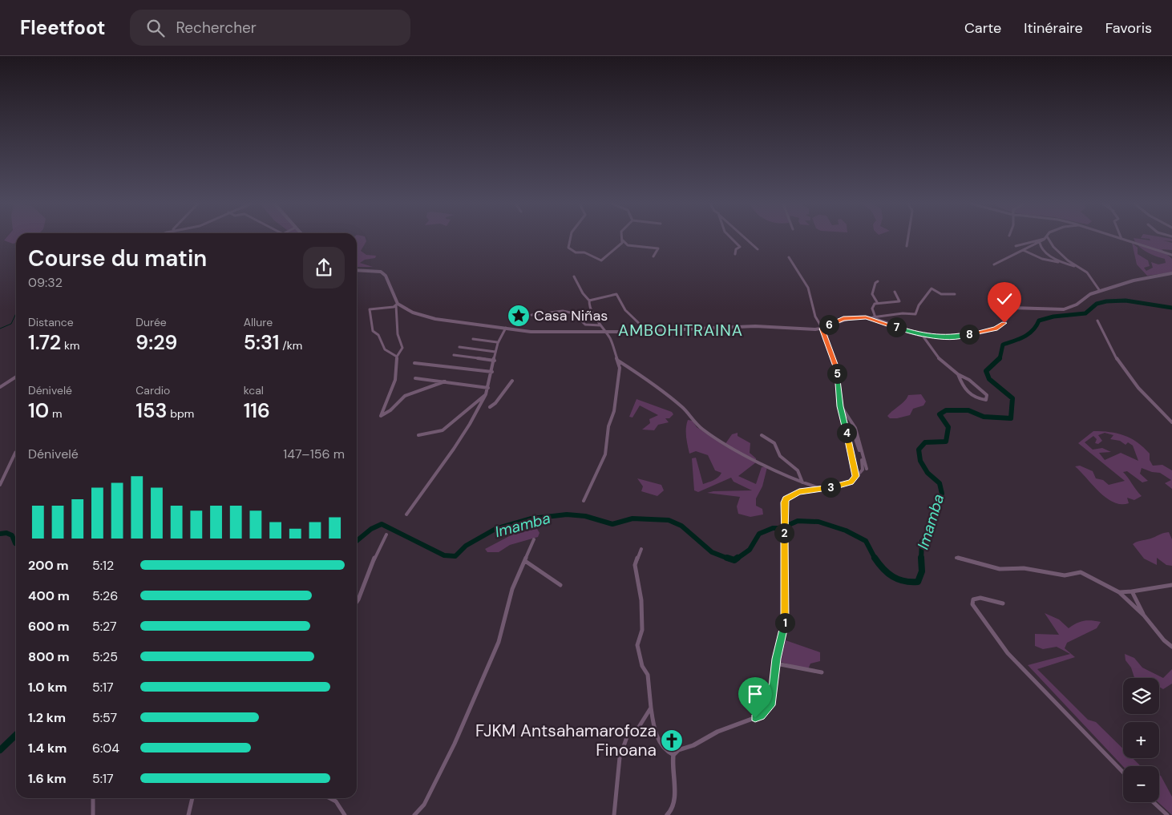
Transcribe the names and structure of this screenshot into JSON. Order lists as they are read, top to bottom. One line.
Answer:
{"districts":["AMBOHITRAINA"],"water":["Imamba"],"places":{"place":["Casa Niñas"],"church":["FJKM Antsahamarofoza Finoana"]},"page":{"header":"Fleetfoot","search":"Rechercher","nav":["Carte","Itinéraire","Favoris"],"heading":["Course du matin","09:32"],"stats":[["Distance","1.72 km"],["Durée","9:29"],["Allure","5:31 /km"],["Dénivelé","10 m"],["Cardio","153 bpm"],["kcal","116"]],"pins":["6","7","8","5","4","3","2","1"],"chart":["Dénivelé","147–156 m"],"list":[{"name":"200 m","note":"5:12"},{"name":"400 m","note":"5:26"},{"name":"600 m","note":"5:27"},{"name":"800 m","note":"5:25"},{"name":"1.0 km","note":"5:17"},{"name":"1.2 km","note":"5:57"},{"name":"1.4 km","note":"6:04"},{"name":"1.6 km","note":"5:17"}],"map_buttons":["+","−"]}}
